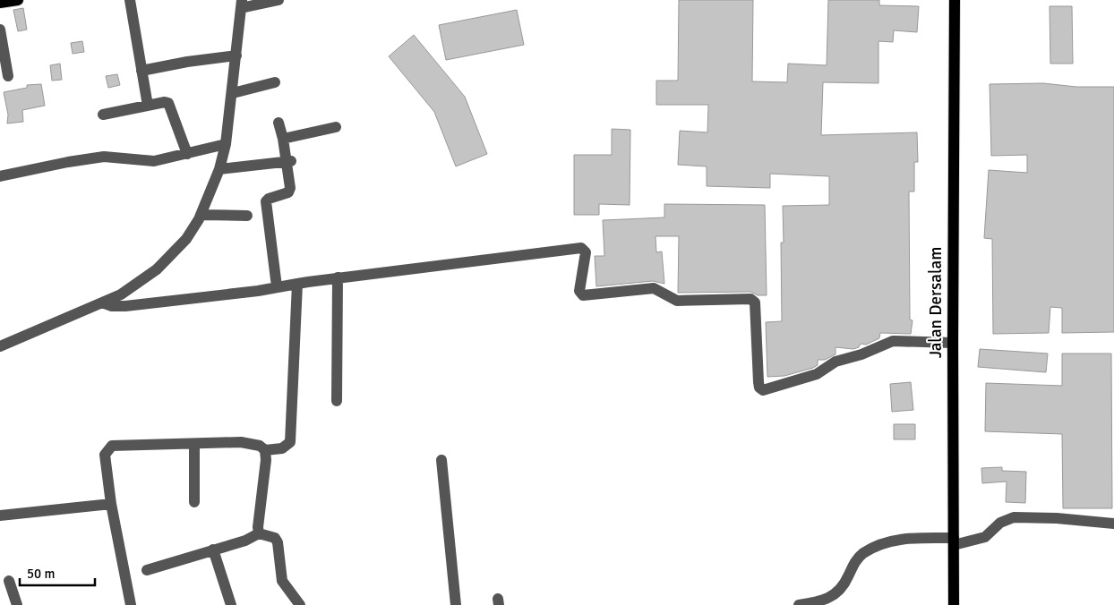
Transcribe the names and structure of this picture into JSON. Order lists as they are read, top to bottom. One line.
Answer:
{"streets":{"main road":["Jalan Dersalam"]},"scale_bar":"50 m"}
